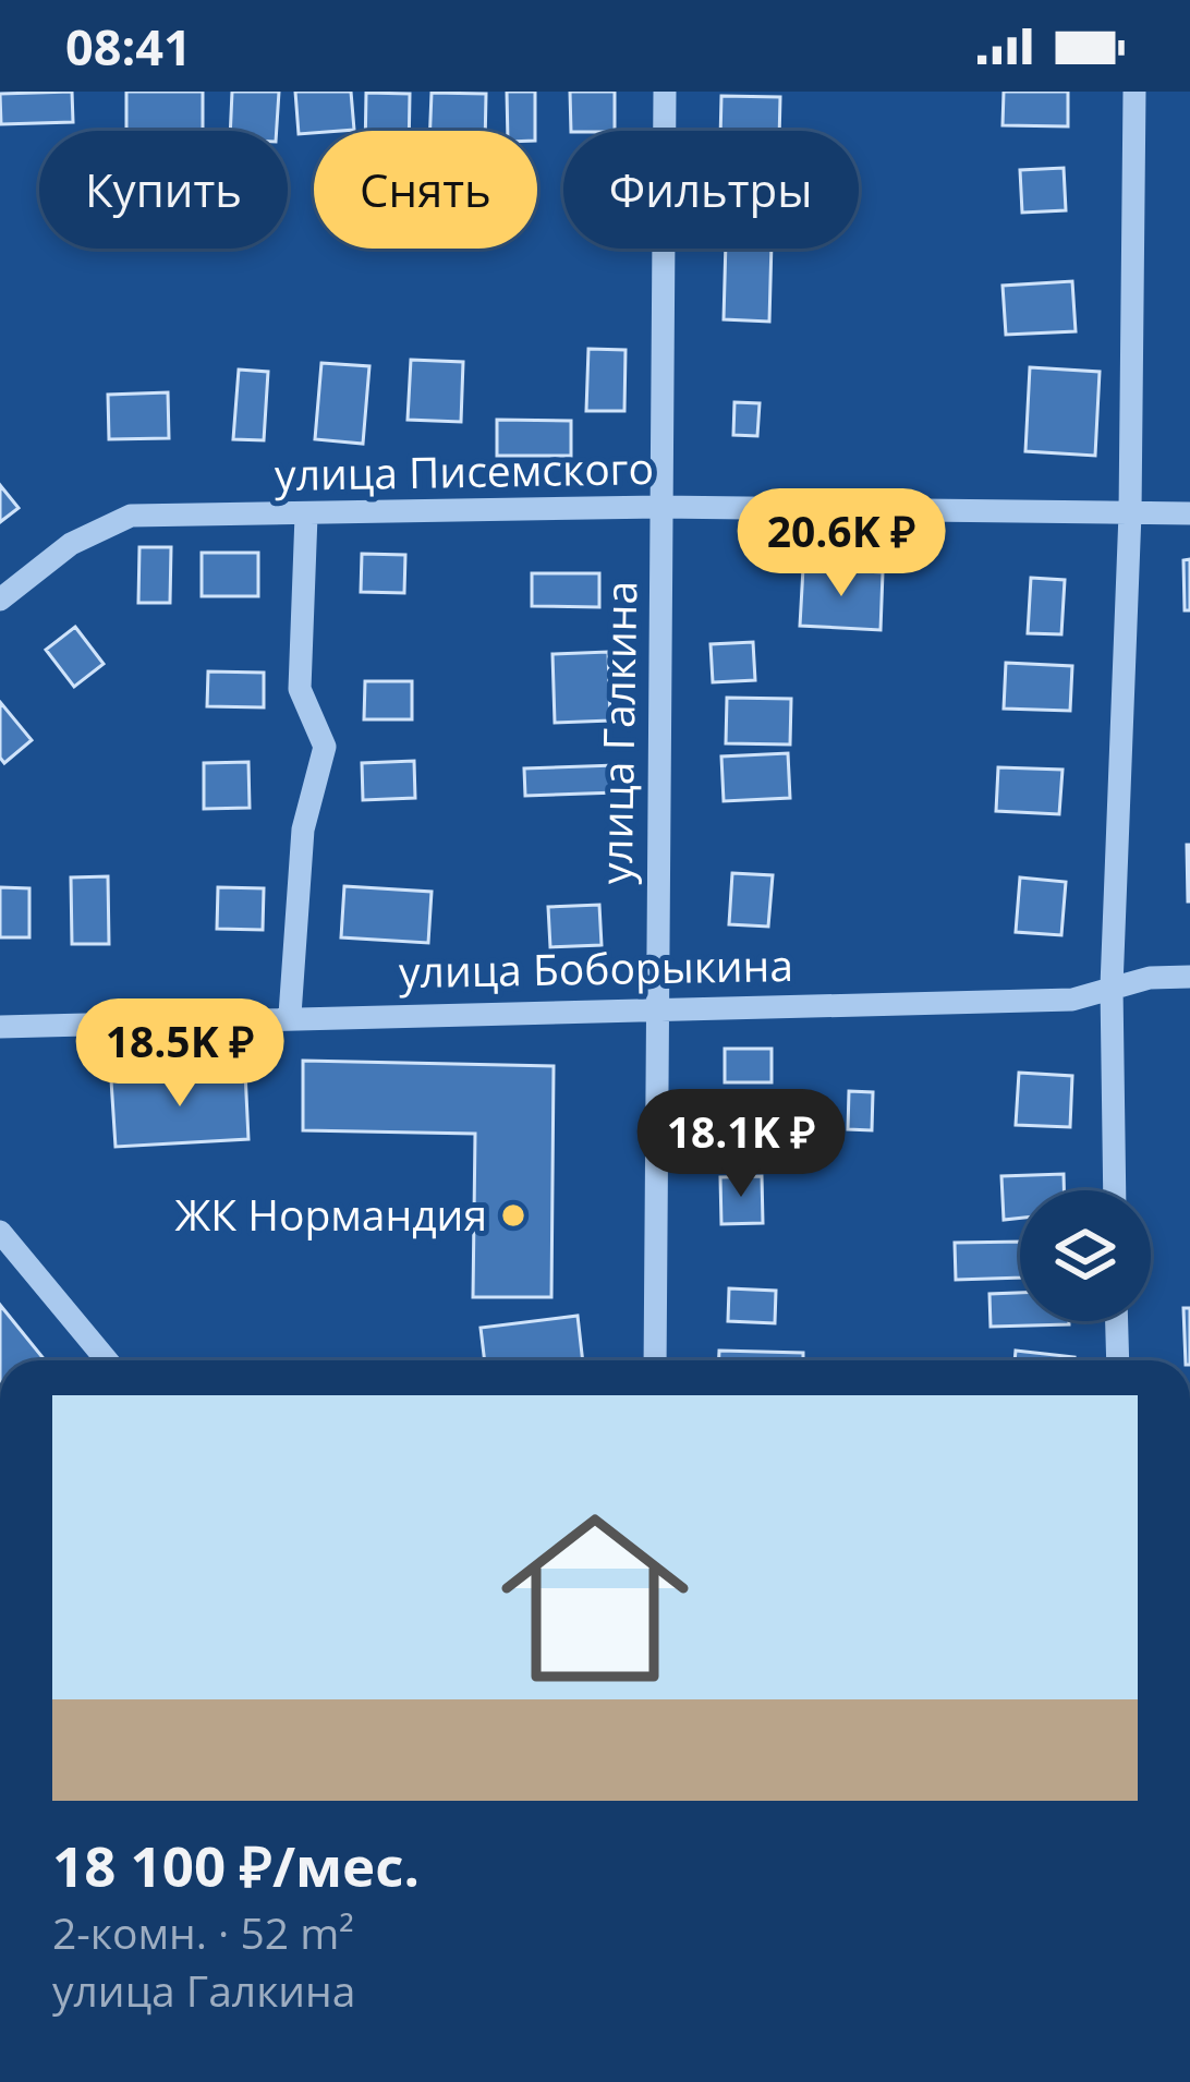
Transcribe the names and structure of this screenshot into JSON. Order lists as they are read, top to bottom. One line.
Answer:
{"streets":{"street":["улица Писемского","улица Галкина","улица Боборыкина"]},"crossings":[["улица Писемского","улица Галкина"],["улица Галкина","улица Боборыкина"]],"places":["ЖК Нормандия"],"page":{"status":"08:41","chip":["Купить","Снять","Фильтры"],"price":["20.6K ₽","18.5K ₽","18.1K ₽"],"list":[{"name":"18 100 ₽/мес.","note":"2-комн. · 52 m² · улица Галкина"}]}}
